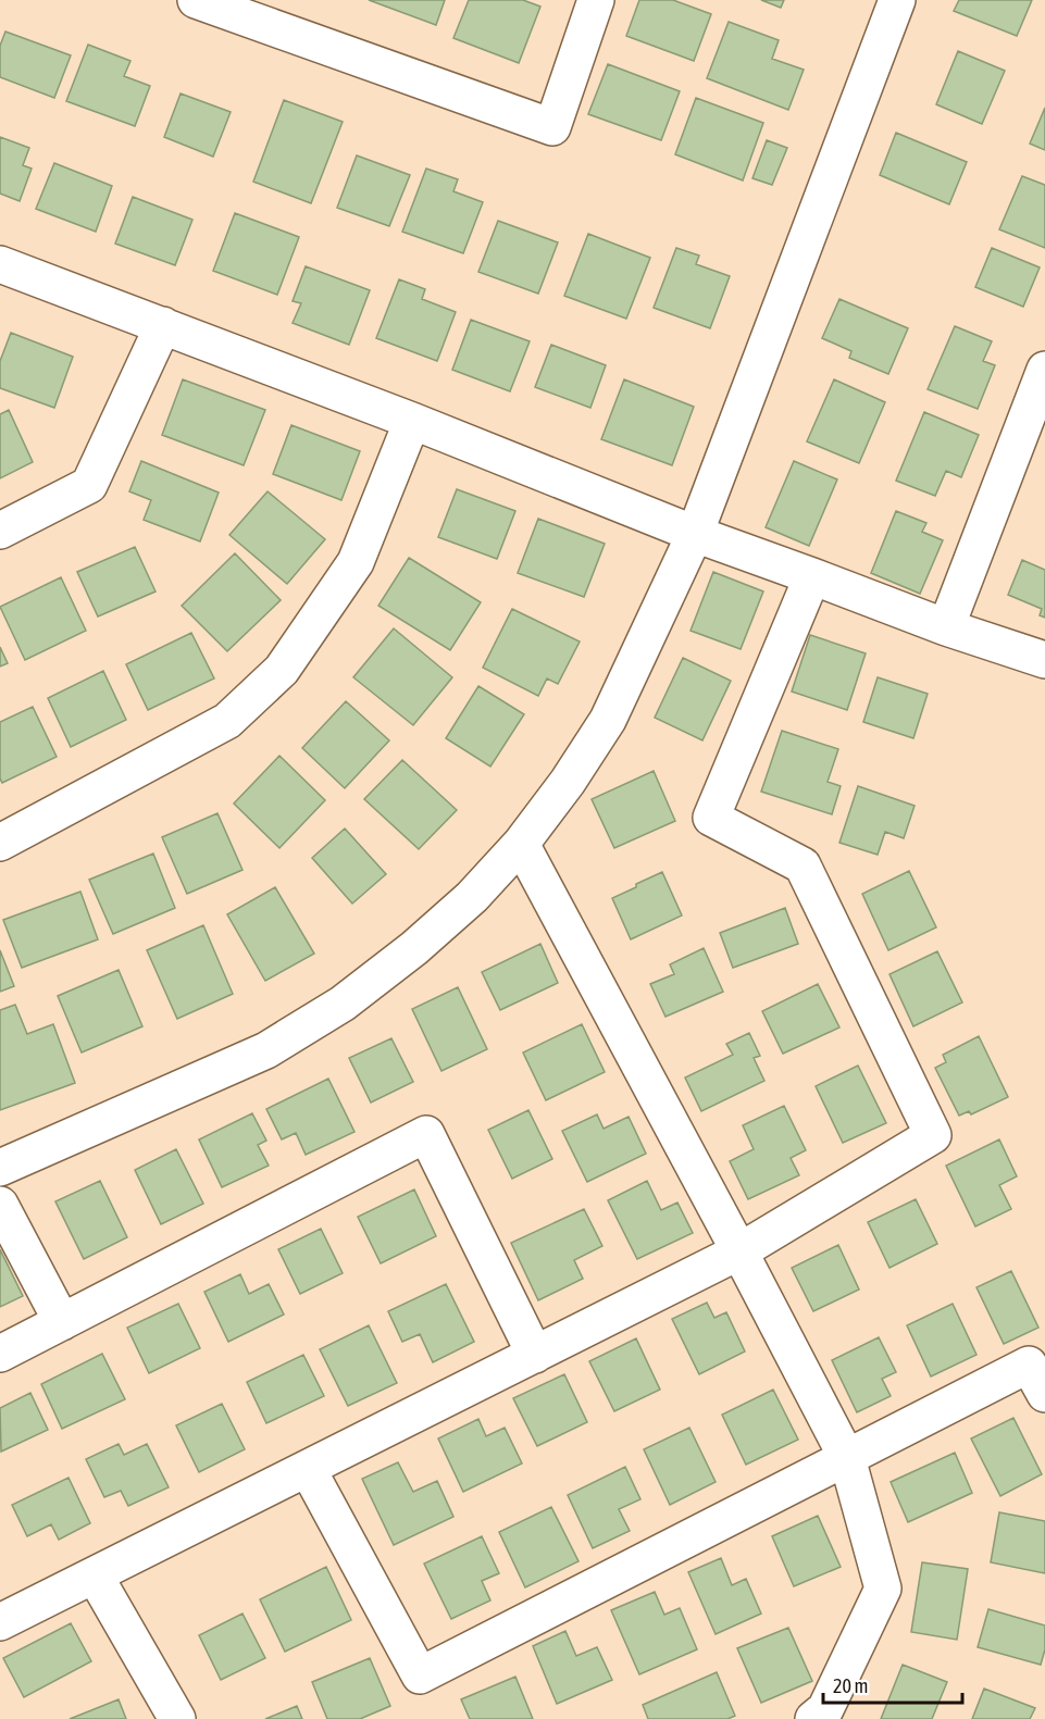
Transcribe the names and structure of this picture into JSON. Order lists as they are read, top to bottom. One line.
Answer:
{"scale_bar":"20 m"}
